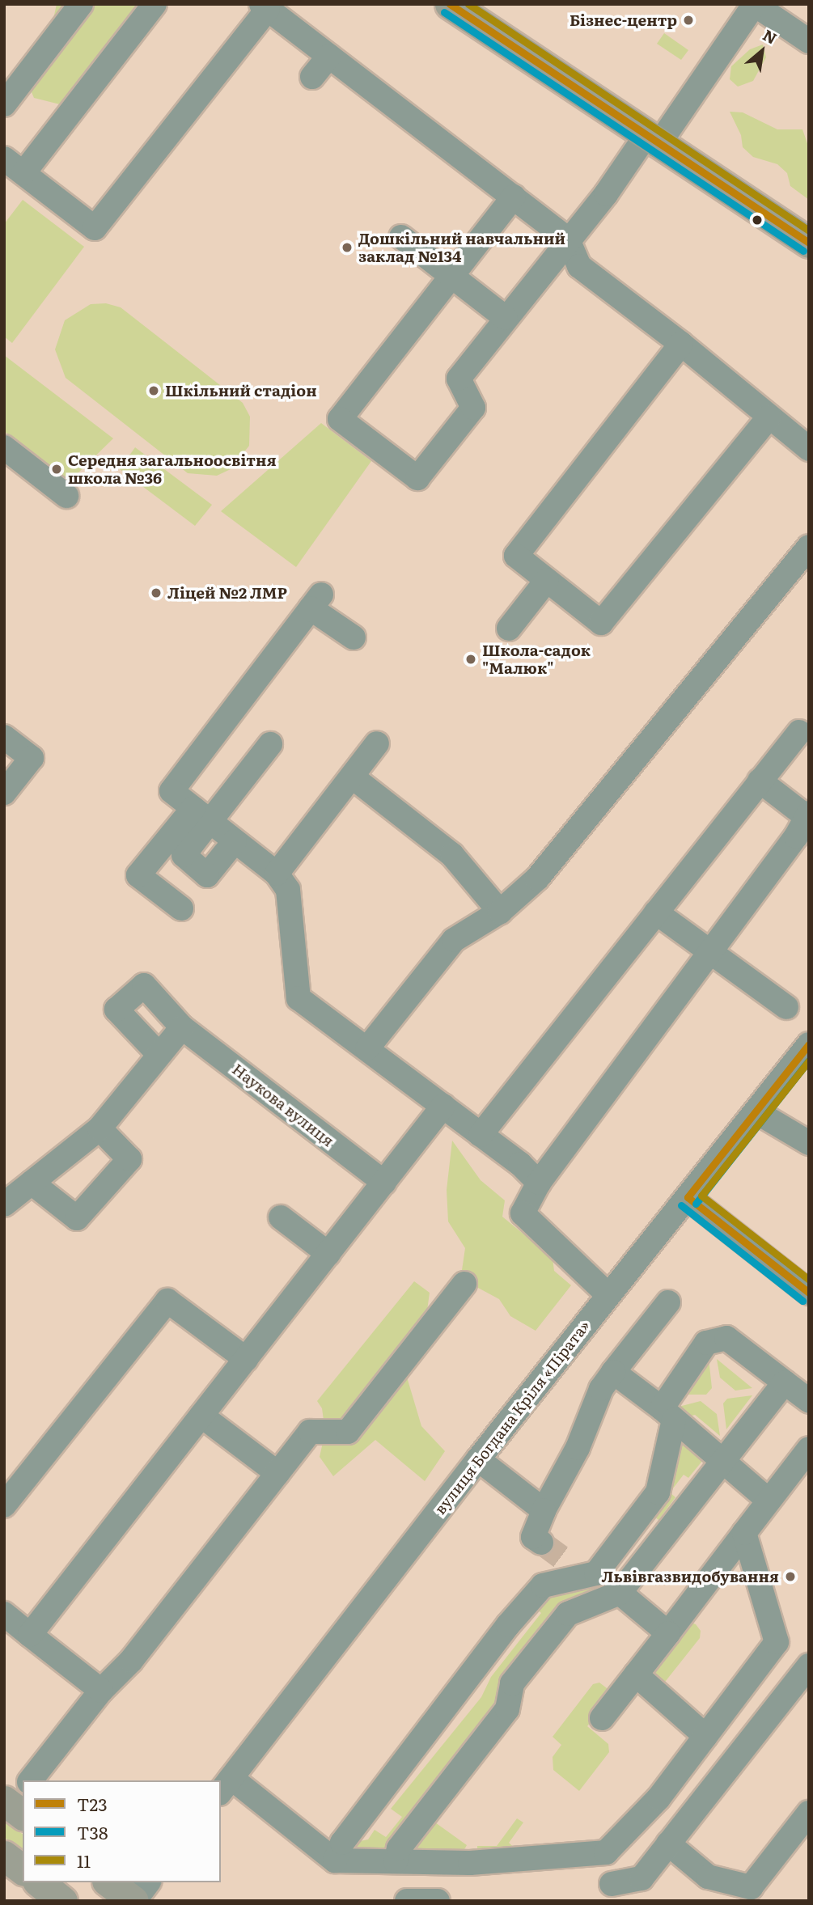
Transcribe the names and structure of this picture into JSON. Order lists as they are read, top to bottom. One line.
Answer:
{"streets":{"street":["Наукова вулиця","вулиця Богдана Кріля «Пірата»"]},"places":["Бізнес-центр","Дошкільний навчальний заклад №134","Шкільний стадіон","Середня загальноосвітня школа №36","Ліцей №2 ЛМР","Школа-садок \"Малюк\"","Львівгазвидобування"],"lines":["transit line Т23","transit line 11","transit line Т38"],"legend":["Т23","Т38","11"],"north":"top right"}
